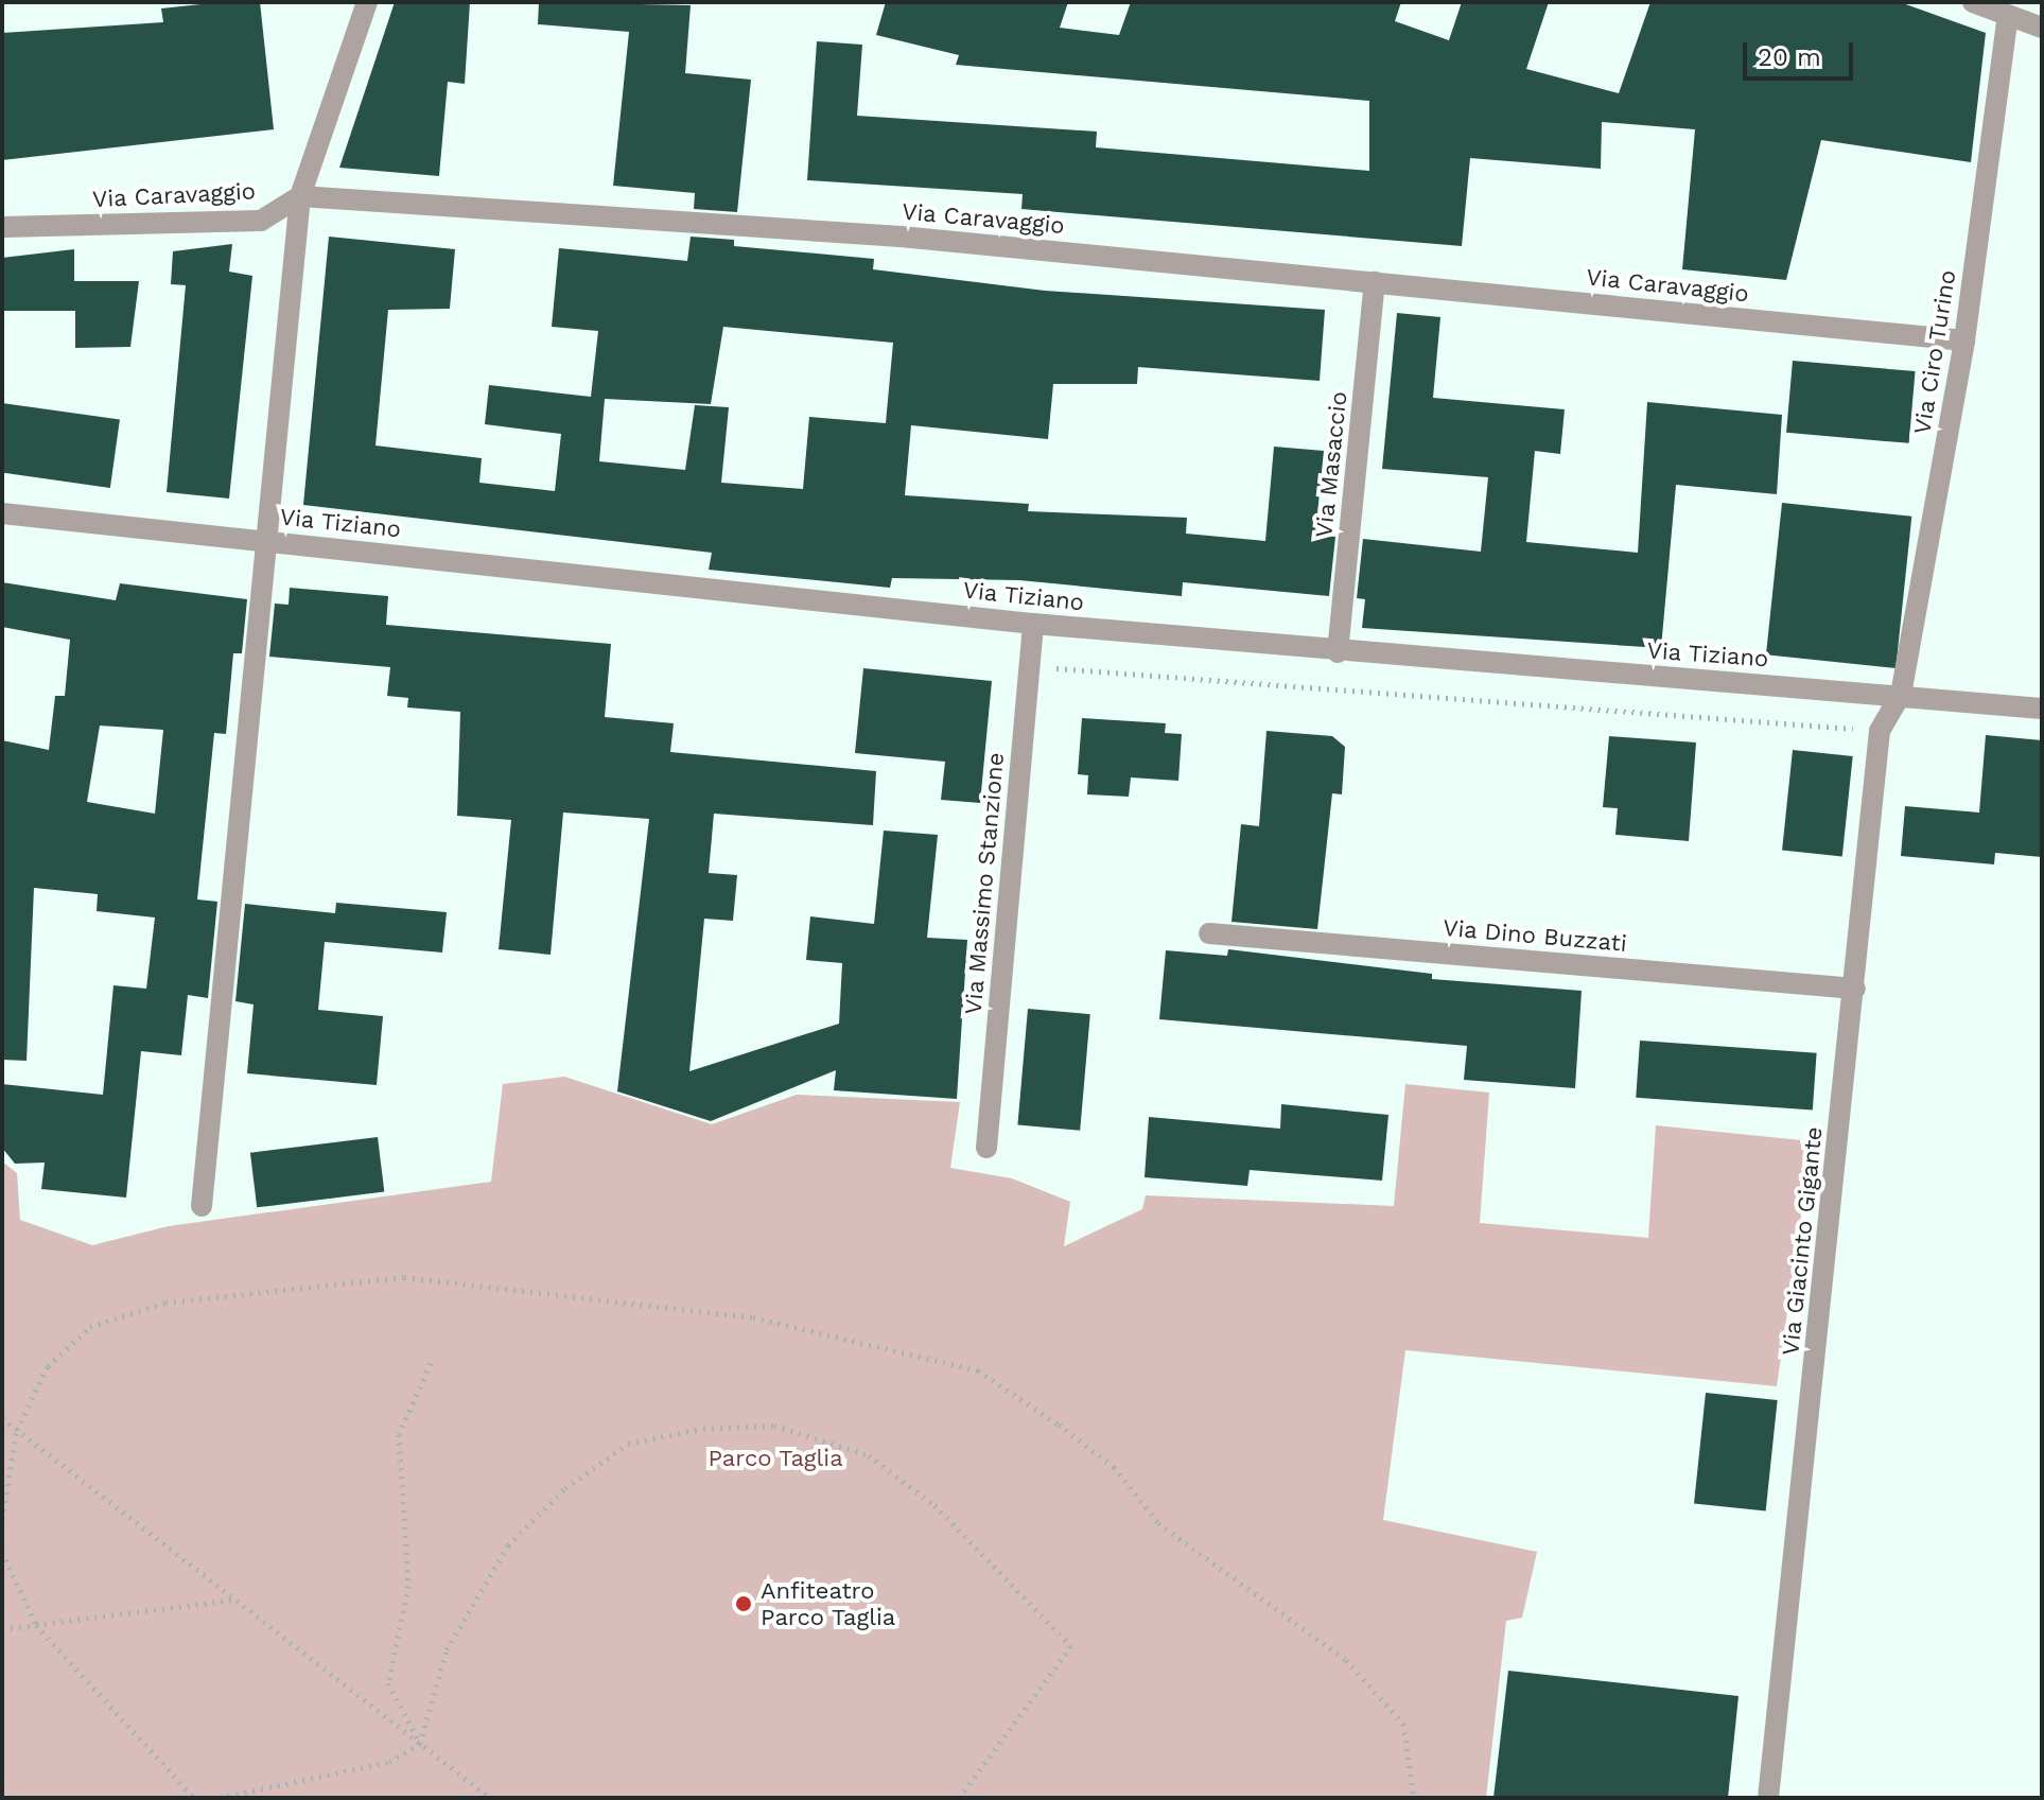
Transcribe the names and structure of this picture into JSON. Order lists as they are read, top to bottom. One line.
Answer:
{"streets":{"street":["Via Caravaggio","Via Ciro Turino","Via Masaccio","Via Tiziano","Via Massimo Stanzione","Via Dino Buzzati","Via Giacinto Gigante"]},"crossings":[["Via Caravaggio","Via Ciro Turino"],["Via Caravaggio","Via Masaccio"],["Via Ciro Turino","Via Tiziano"],["Via Ciro Turino","Via Giacinto Gigante"],["Via Masaccio","Via Tiziano"],["Via Tiziano","Via Massimo Stanzione"],["Via Tiziano","Via Giacinto Gigante"],["Via Dino Buzzati","Via Giacinto Gigante"]],"parks":["Parco Taglia"],"places":["Anfiteatro Parco Taglia"],"scale_bar":"20 m"}
